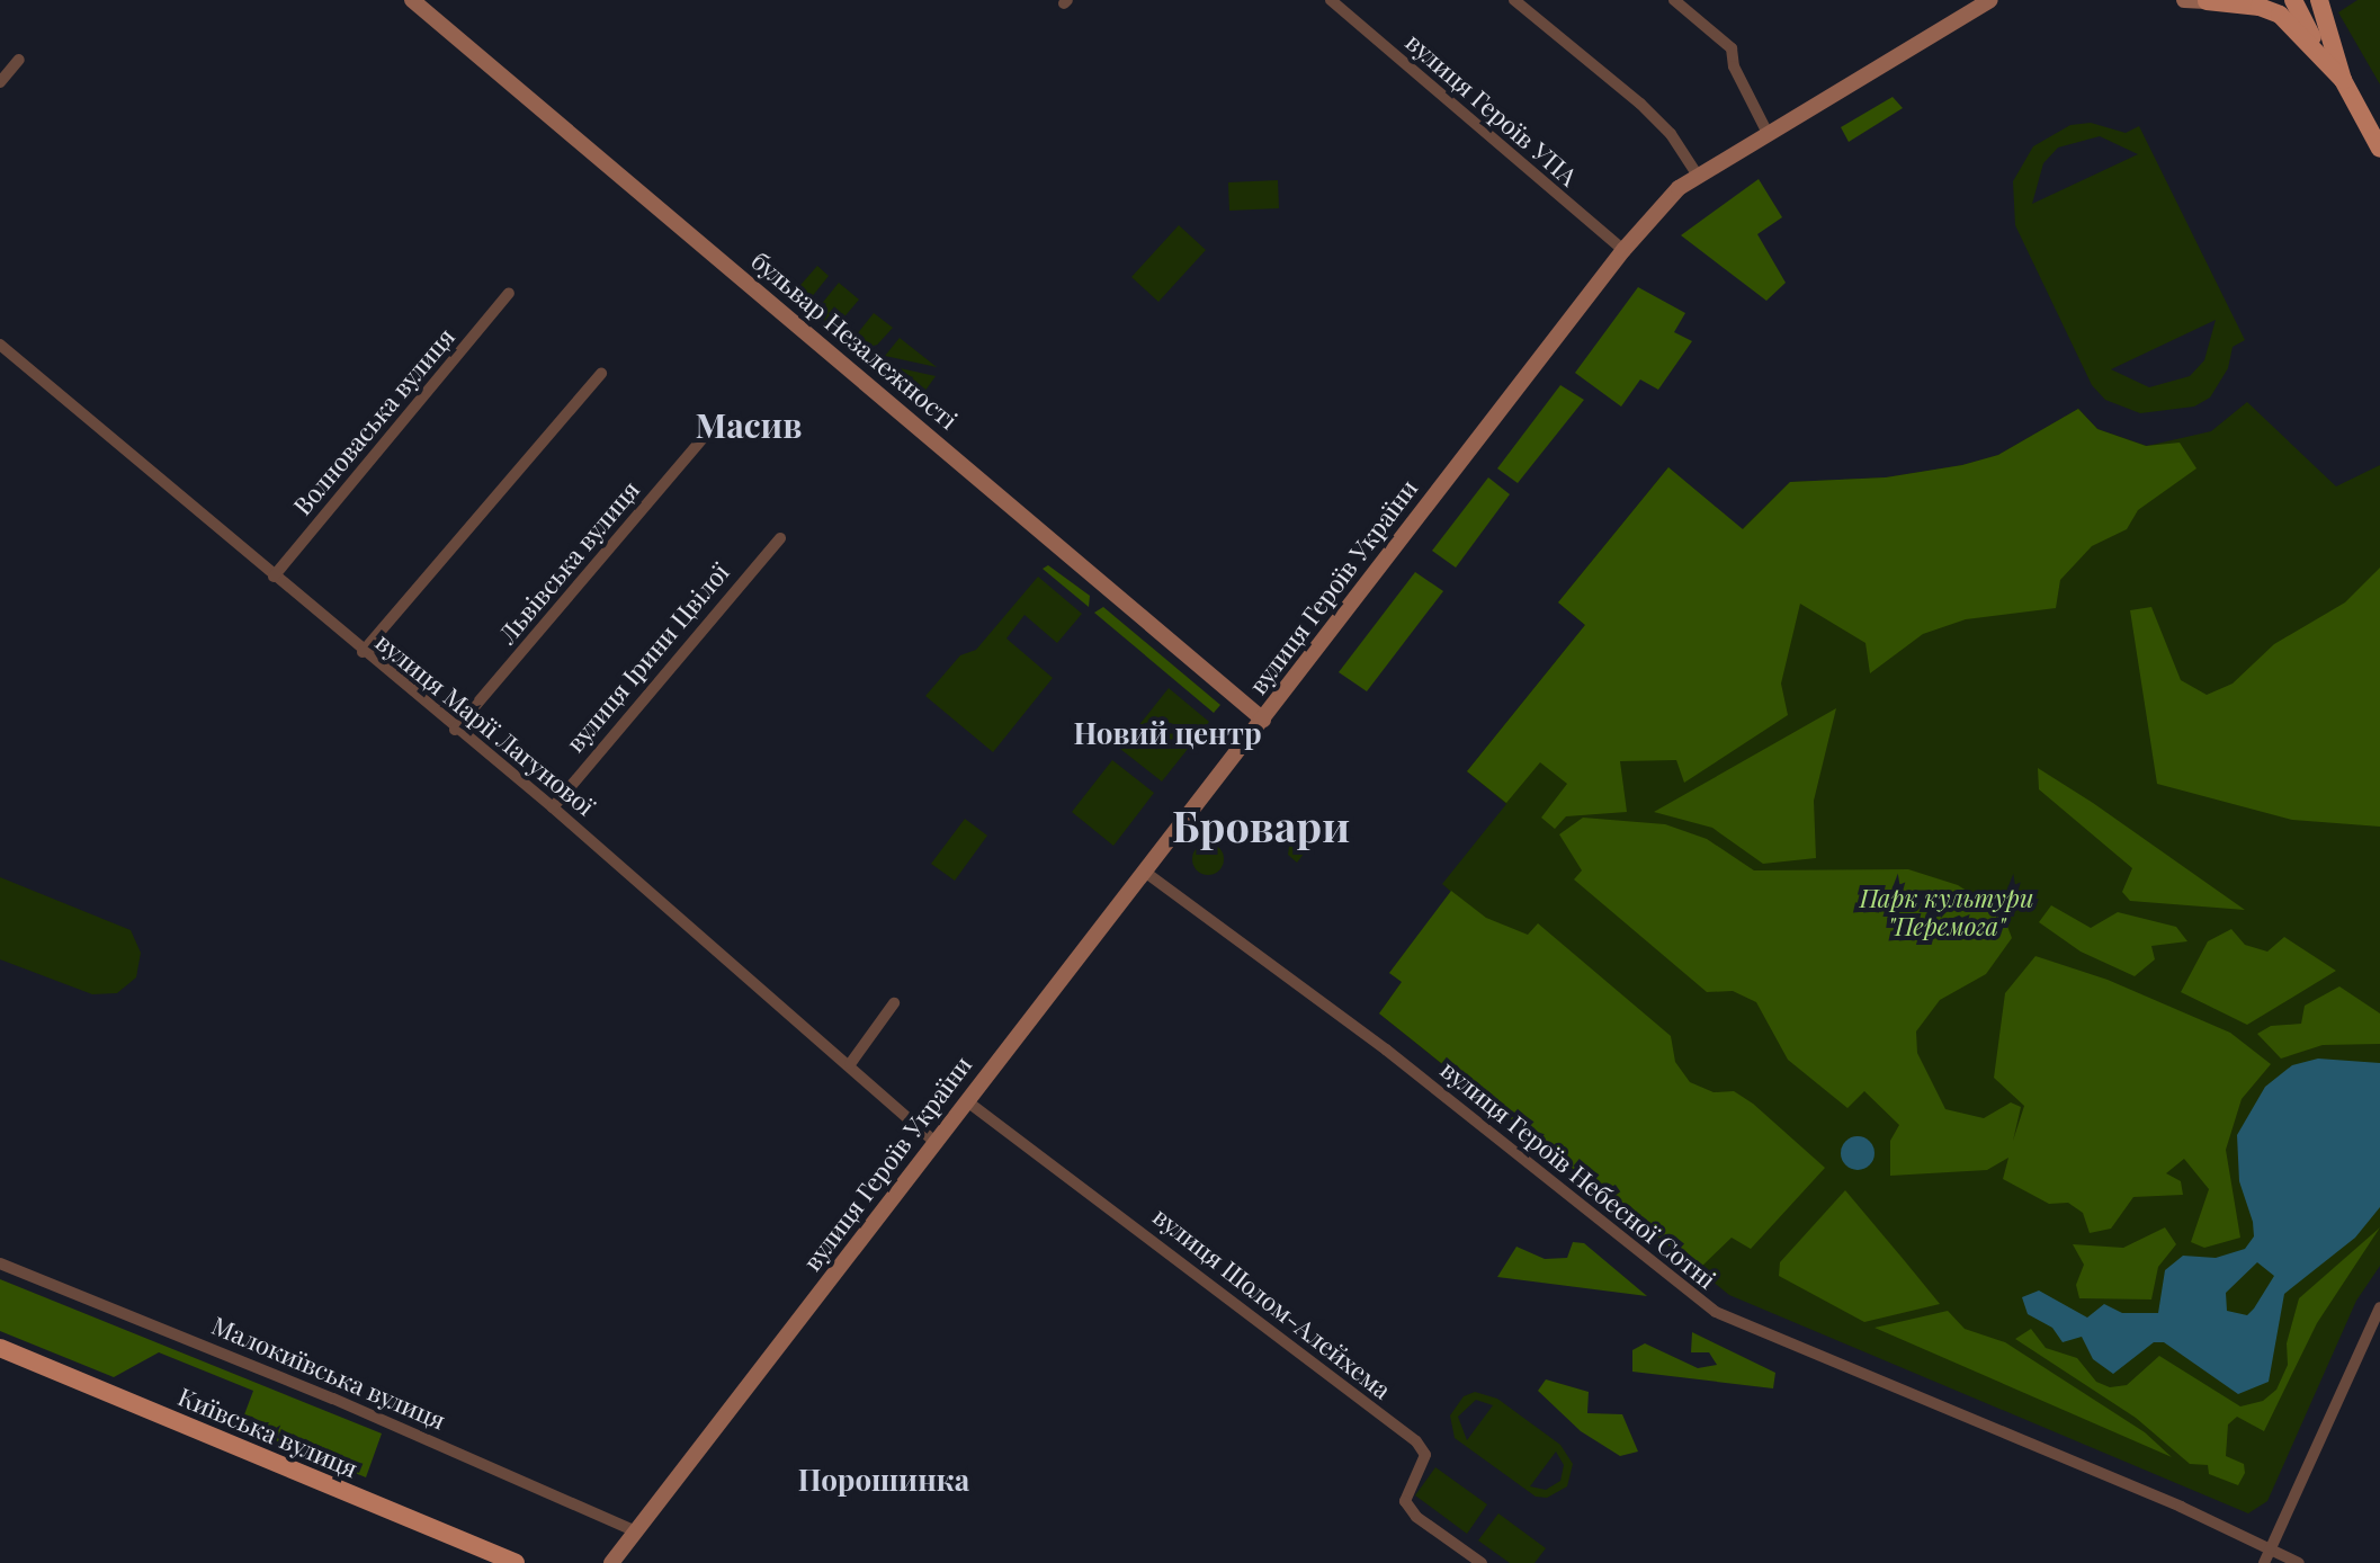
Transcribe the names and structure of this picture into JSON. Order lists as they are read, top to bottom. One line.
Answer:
{"streets":{"main road":["бульвар Незалежності","вулиця Героїв України","Київська вулиця"],"street":["вулиця Героїв УПА","Волноваська вулиця","Львівська вулиця","вулиця Ірини Цвілої","вулиця Марії Лагунової","вулиця Героїв Небесної Сотні","вулиця Шолом-Алейхема","Малокиївська вулиця"]},"crossings":[["вулиця Героїв УПА","вулиця Героїв України"],["бульвар Незалежності","вулиця Героїв України"],["Волноваська вулиця","вулиця Марії Лагунової"],["Львівська вулиця","вулиця Марії Лагунової"],["вулиця Героїв України","вулиця Марії Лагунової"],["вулиця Героїв України","вулиця Героїв Небесної Сотні"],["вулиця Героїв України","вулиця Шолом-Алейхема"],["вулиця Героїв України","Малокиївська вулиця"],["вулиця Ірини Цвілої","вулиця Марії Лагунової"]],"districts":["Масив","Новий центр","Бровари","Порошинка"],"parks":["Парк культури \"Перемога\""]}
